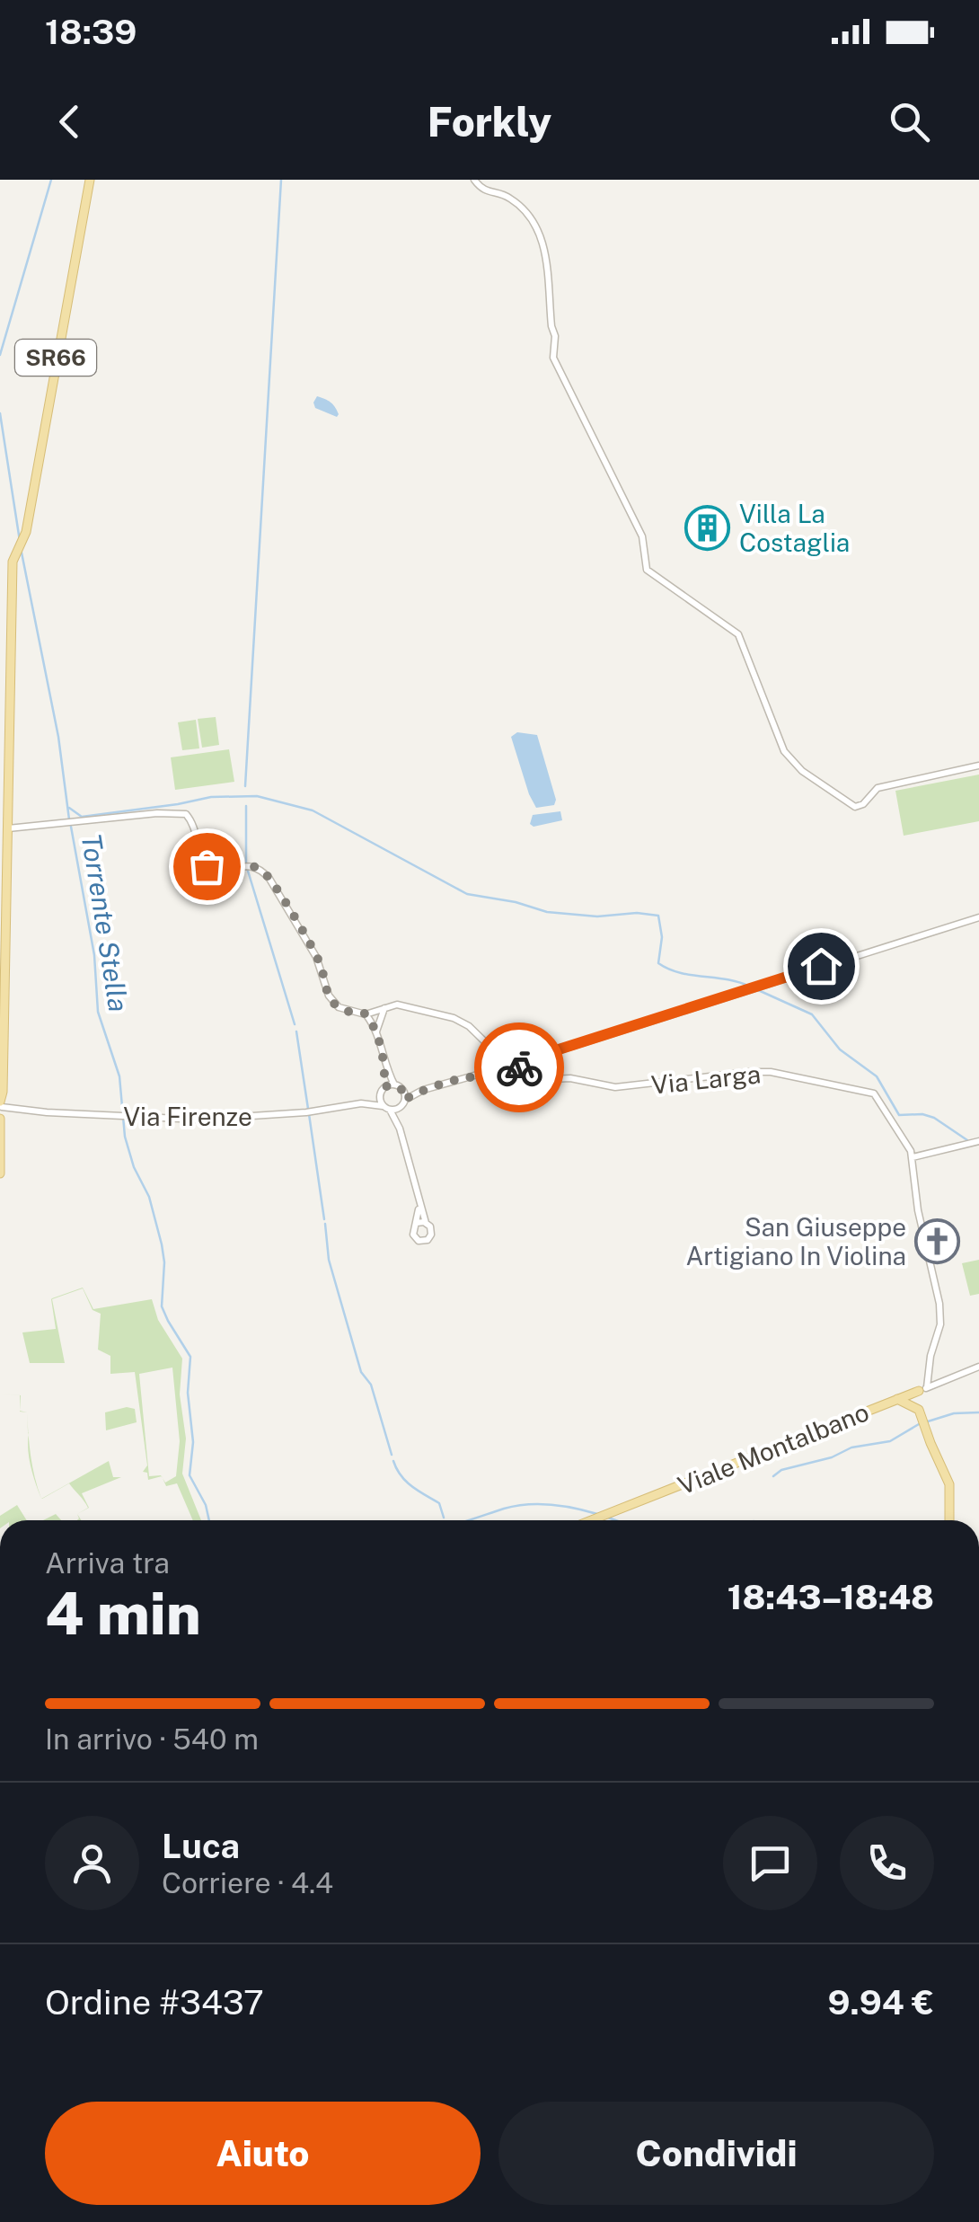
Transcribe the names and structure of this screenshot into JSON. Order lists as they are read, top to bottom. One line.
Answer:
{"streets":{"main road":["SR66","Viale Montalbano"],"street":["Via Larga","Via Firenze"]},"crossings":[["SR66","Via Firenze"],["Via Larga","Via Firenze"]],"water":["Torrente Stella"],"places":{"building":["Villa La Costaglia"],"church":["San Giuseppe Artigiano In Violina"]},"page":{"status":"18:39","header":"Forkly","heading":["4 min","Arriva tra","18:43–18:48"],"panel":["Luca","Corriere · 4.4","Ordine #3437","9.94 €"],"bar":"In arrivo · 540 m","buttons":["Aiuto","Condividi"]}}
